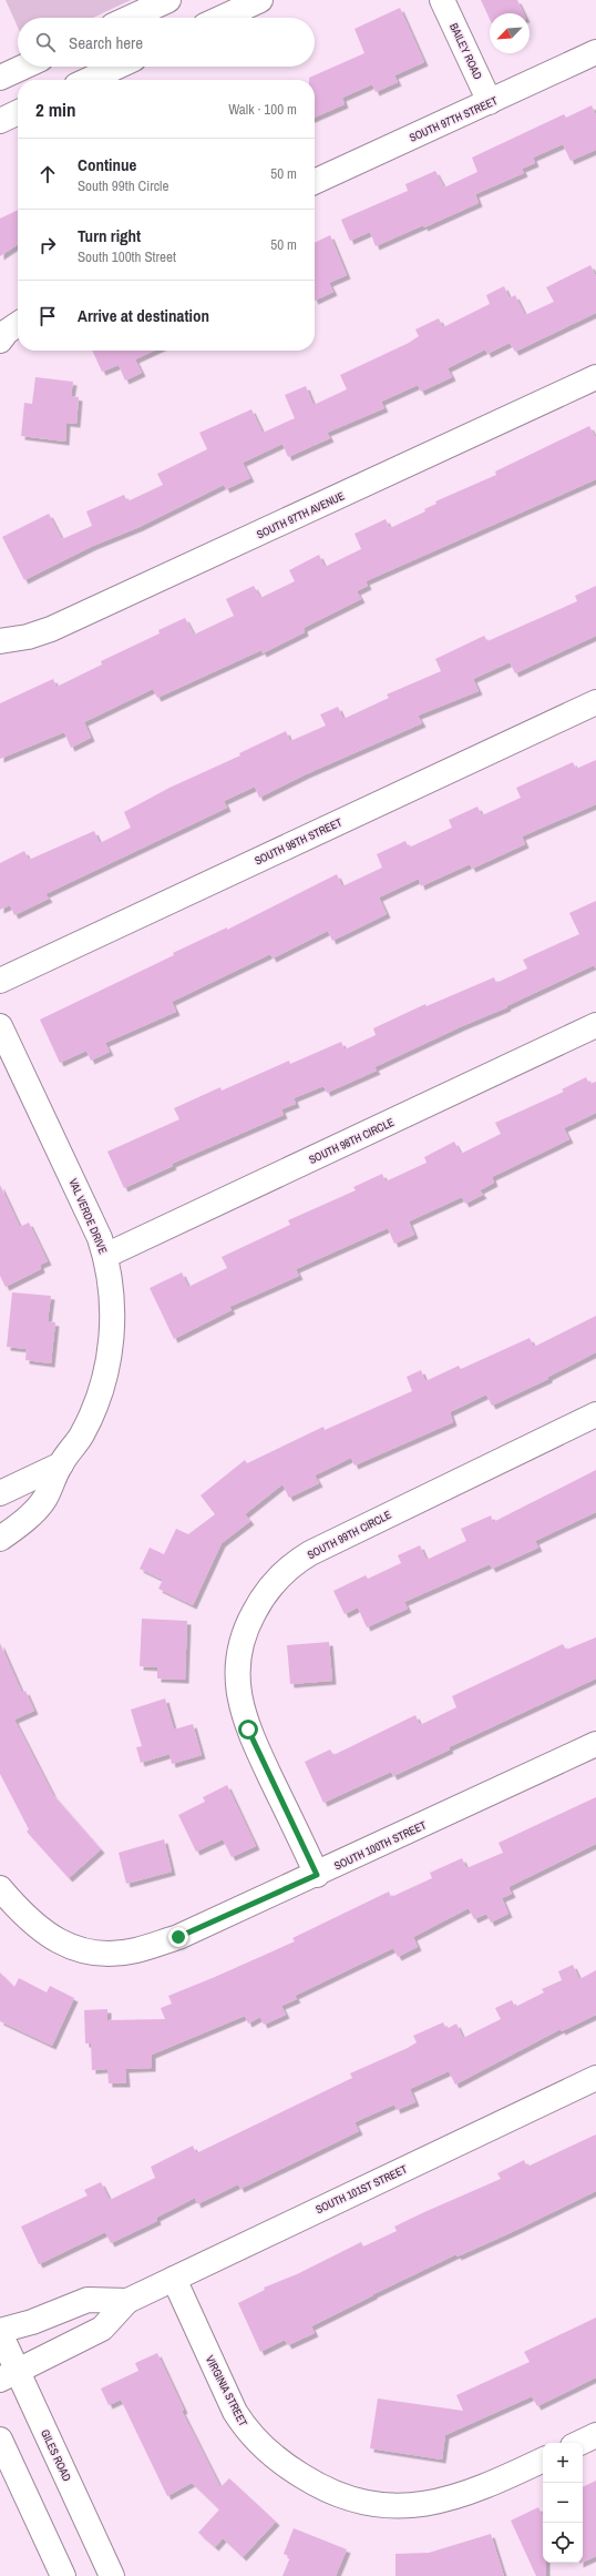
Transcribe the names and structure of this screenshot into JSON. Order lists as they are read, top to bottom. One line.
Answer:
{"streets":{"street":["BAILEY ROAD","SOUTH 97TH STREET","SOUTH 97TH AVENUE","SOUTH 98TH STREET","SOUTH 98TH CIRCLE","VAL VERDE DRIVE","SOUTH 99TH CIRCLE","SOUTH 100TH STREET","SOUTH 101ST STREET","VIRGINIA STREET","GILES ROAD"]},"crossings":[["BAILEY ROAD","SOUTH 97TH STREET"],["SOUTH 98TH CIRCLE","VAL VERDE DRIVE"],["SOUTH 99TH CIRCLE","SOUTH 100TH STREET"],["SOUTH 101ST STREET","VIRGINIA STREET"],["SOUTH 101ST STREET","GILES ROAD"]],"north":"bottom left","page":{"search":"Search here","heading":["2 min","Walk · 100 m"],"list":[["Continue","South 99th Circle","50 m"],["Turn right","South 100th Street","50 m"],"Arrive at destination"],"map_buttons":["+","−"]}}
